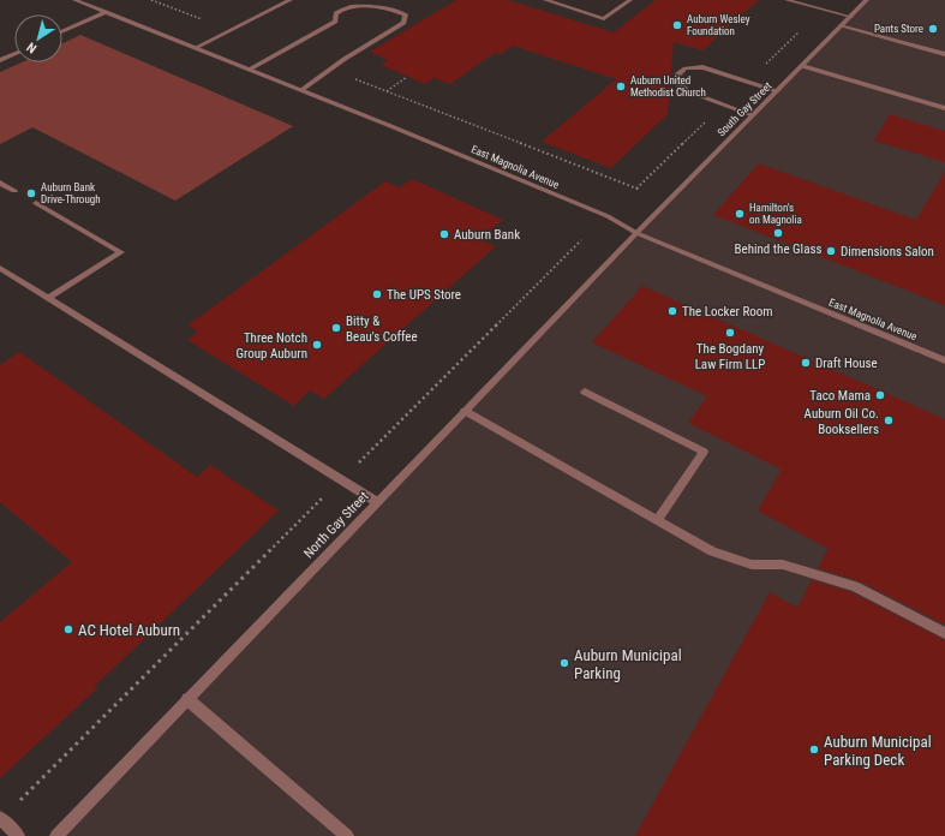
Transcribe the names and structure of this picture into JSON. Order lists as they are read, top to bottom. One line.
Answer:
{"streets":{"street":["South Gay Street","East Magnolia Avenue","North Gay Street"]},"crossings":[["South Gay Street","East Magnolia Avenue"],["South Gay Street","North Gay Street"],["East Magnolia Avenue","North Gay Street"]],"places":["Auburn Wesley Foundation","Pants Store","Auburn United Methodist Church","Auburn Bank Drive-Through","Hamilton's on Magnolia","Behind the Glass","Auburn Bank","Dimensions Salon","The UPS Store","The Locker Room","Bitty & Beau's Coffee","The Bogdany Law Firm LLP","Three Notch Group Auburn","Draft House","Taco Mama","Auburn Oil Co. Booksellers","AC Hotel Auburn","Auburn Municipal Parking","Auburn Municipal Parking Deck"],"north":"bottom left"}
